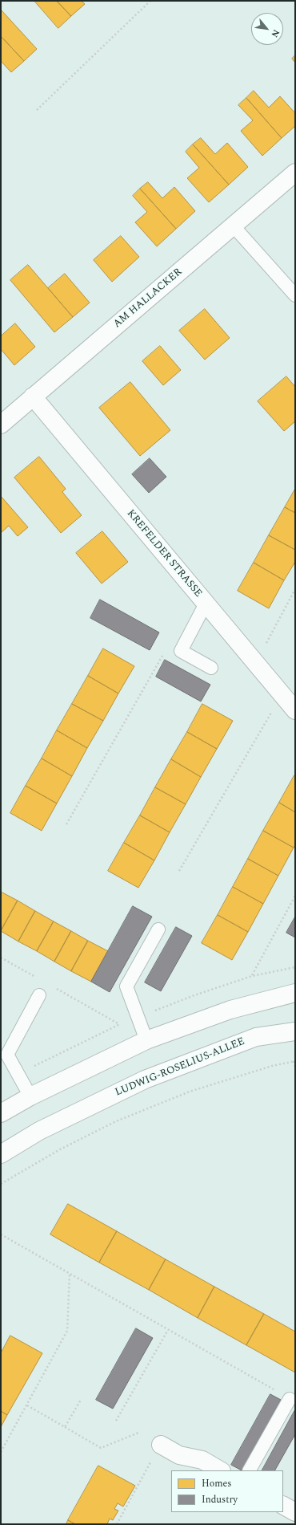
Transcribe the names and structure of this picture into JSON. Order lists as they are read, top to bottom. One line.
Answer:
{"streets":{"street":["AM HALLACKER","KREFELDER STRASSE","LUDWIG-ROSELIUS-ALLEE"]},"crossings":[["AM HALLACKER","KREFELDER STRASSE"]],"legend":["Homes","Industry"],"north":"bottom right"}
